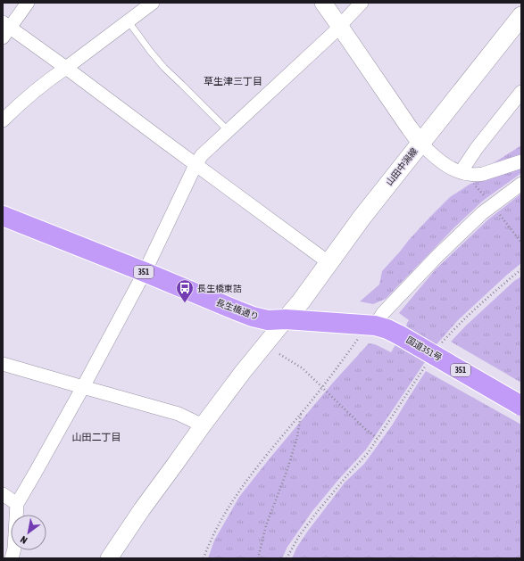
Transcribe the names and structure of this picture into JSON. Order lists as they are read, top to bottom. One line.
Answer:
{"streets":{"highway":["351","長生橋通り","国道351号"],"main road":["山田中潟線"]},"crossings":[["山田中潟線","長生橋通り"],["長生橋通り","国道351号"]],"districts":["草生津三丁目","山田二丁目"],"places":{"bus stop":["長生橋東詰"]},"north":"bottom left"}
